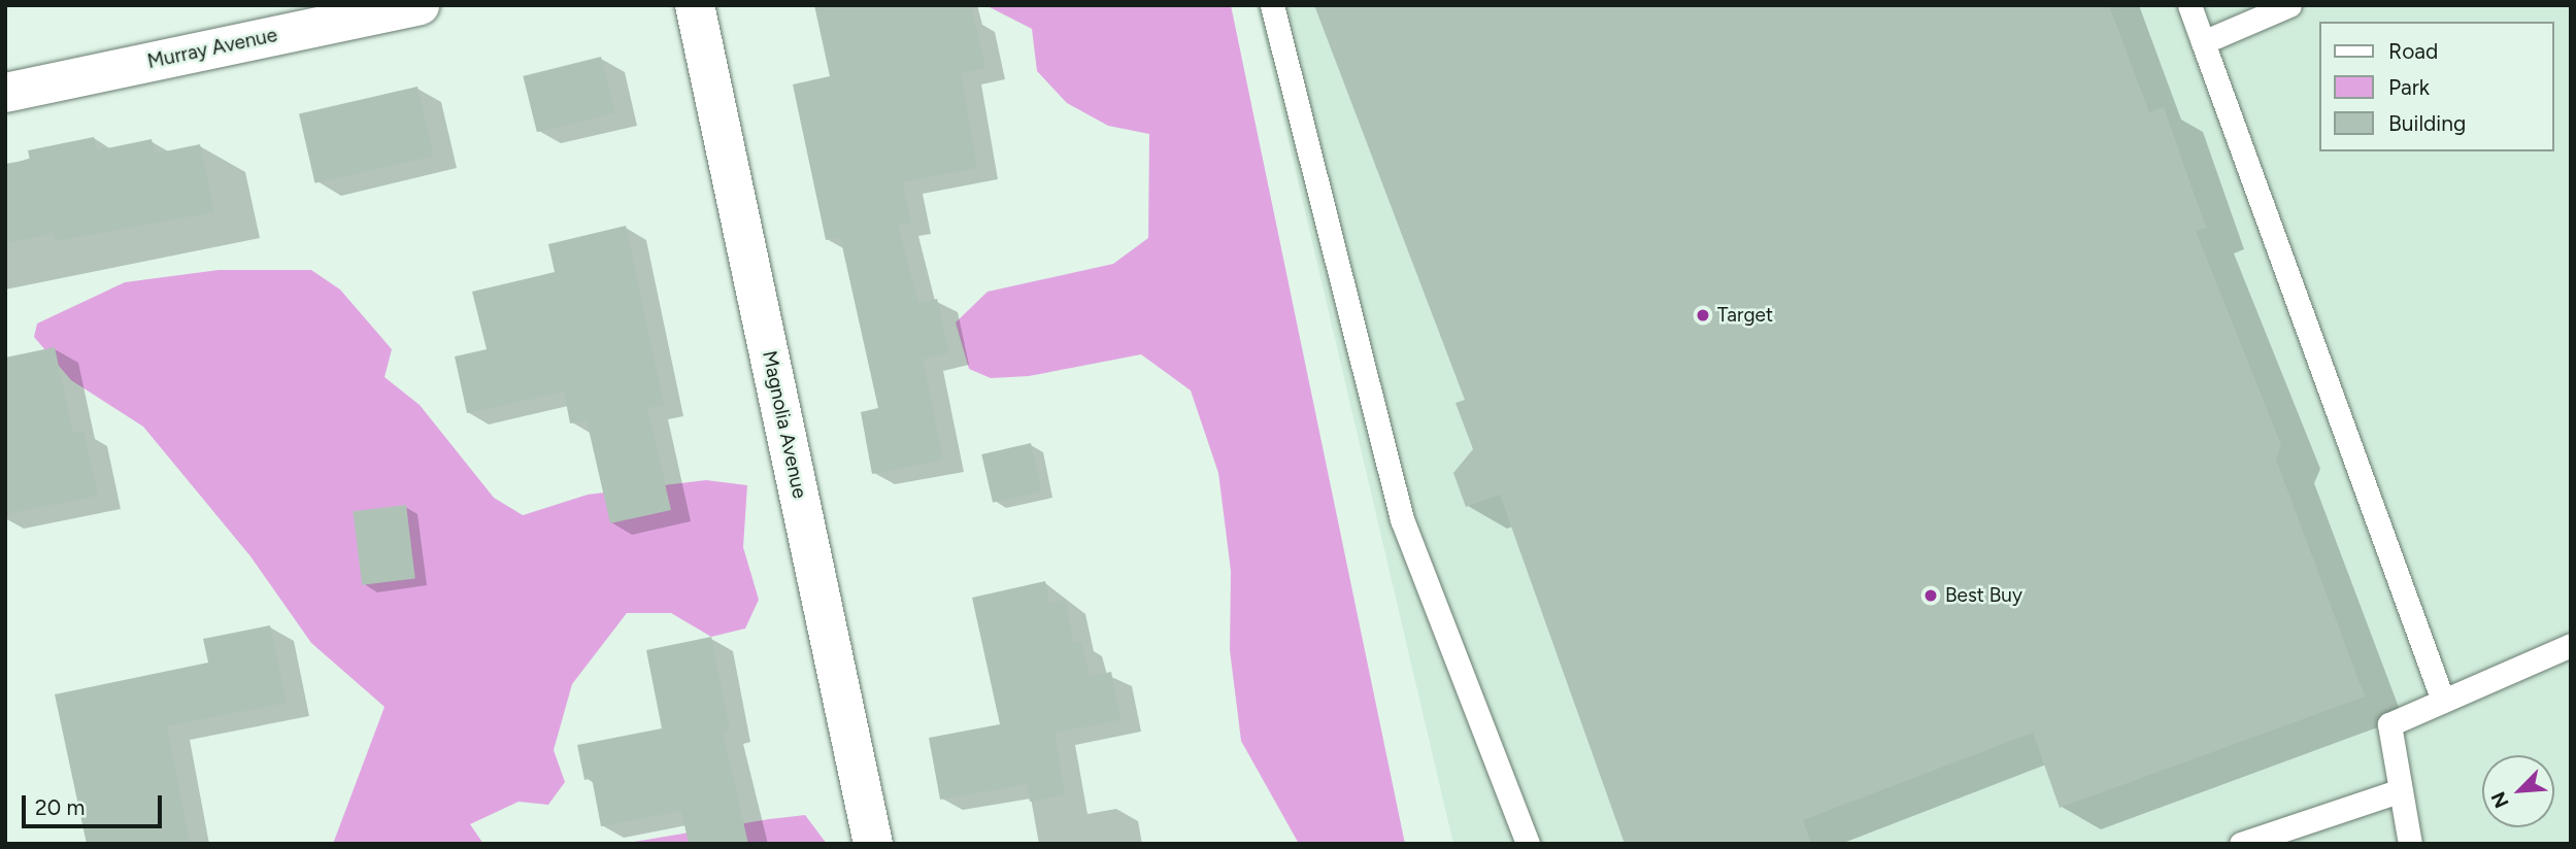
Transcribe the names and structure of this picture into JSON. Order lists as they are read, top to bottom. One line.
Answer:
{"streets":{"street":["Murray Avenue","Magnolia Avenue"]},"places":["Target","Best Buy"],"legend":["Road","Park","Building"],"scale_bar":"20 m","north":"bottom left"}
